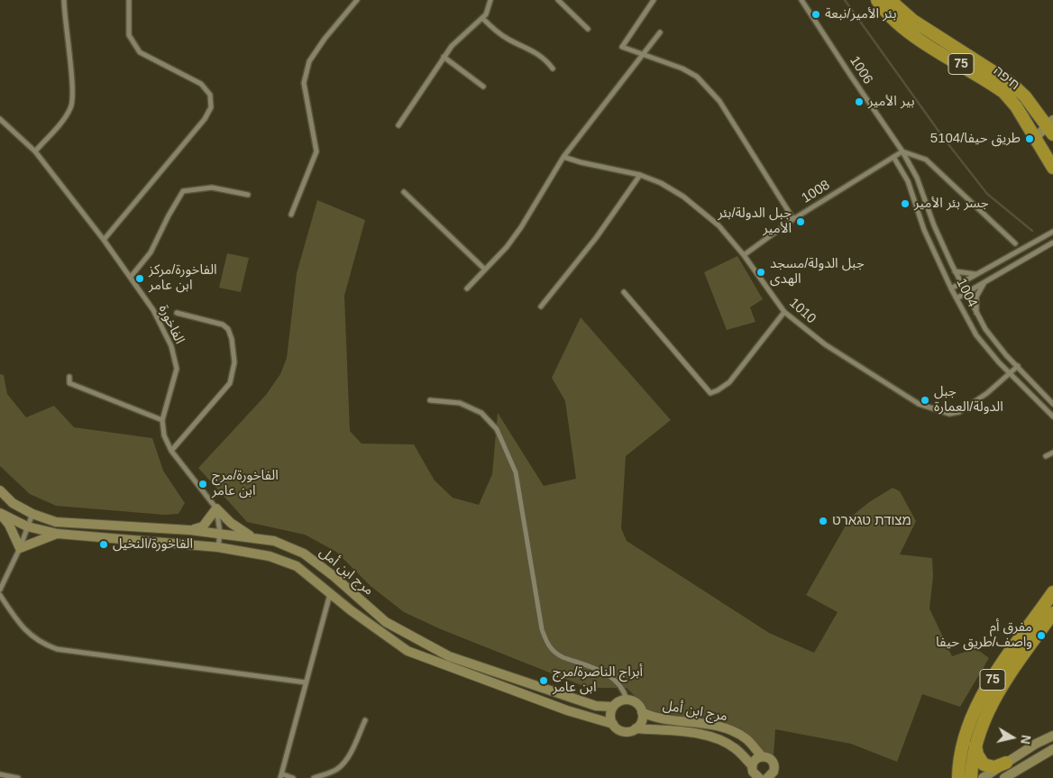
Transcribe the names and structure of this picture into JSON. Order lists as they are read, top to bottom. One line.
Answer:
{"streets":{"highway":["75","חיפה"],"street":["1006","1008","1004","1010","الفاخورة","مرج ابن أمل"]},"crossings":[["1006","1008"],["1006","1004"],["1008","1004"],["1008","1010"],["1004","1010"],["الفاخورة","مرج ابن أمل"]],"places":["بئر الأمير/نبعة","بير الأمير","طريق حيفا/5104","جسر بئر الأمير","جبل الدولة/بئر الأمير","جبل الدولة/مسجد الهدى","الفاخورة/مركز ابن عامر","جبل الدولة/العمارة","الفاخورة/مرج ابن عامر","מצודת טגארט","الفاخورة/النخيل","مفرق أم واصف/طريق حيفا","أبراج الناصرة/مرج ابن عامر"],"north":"right"}
